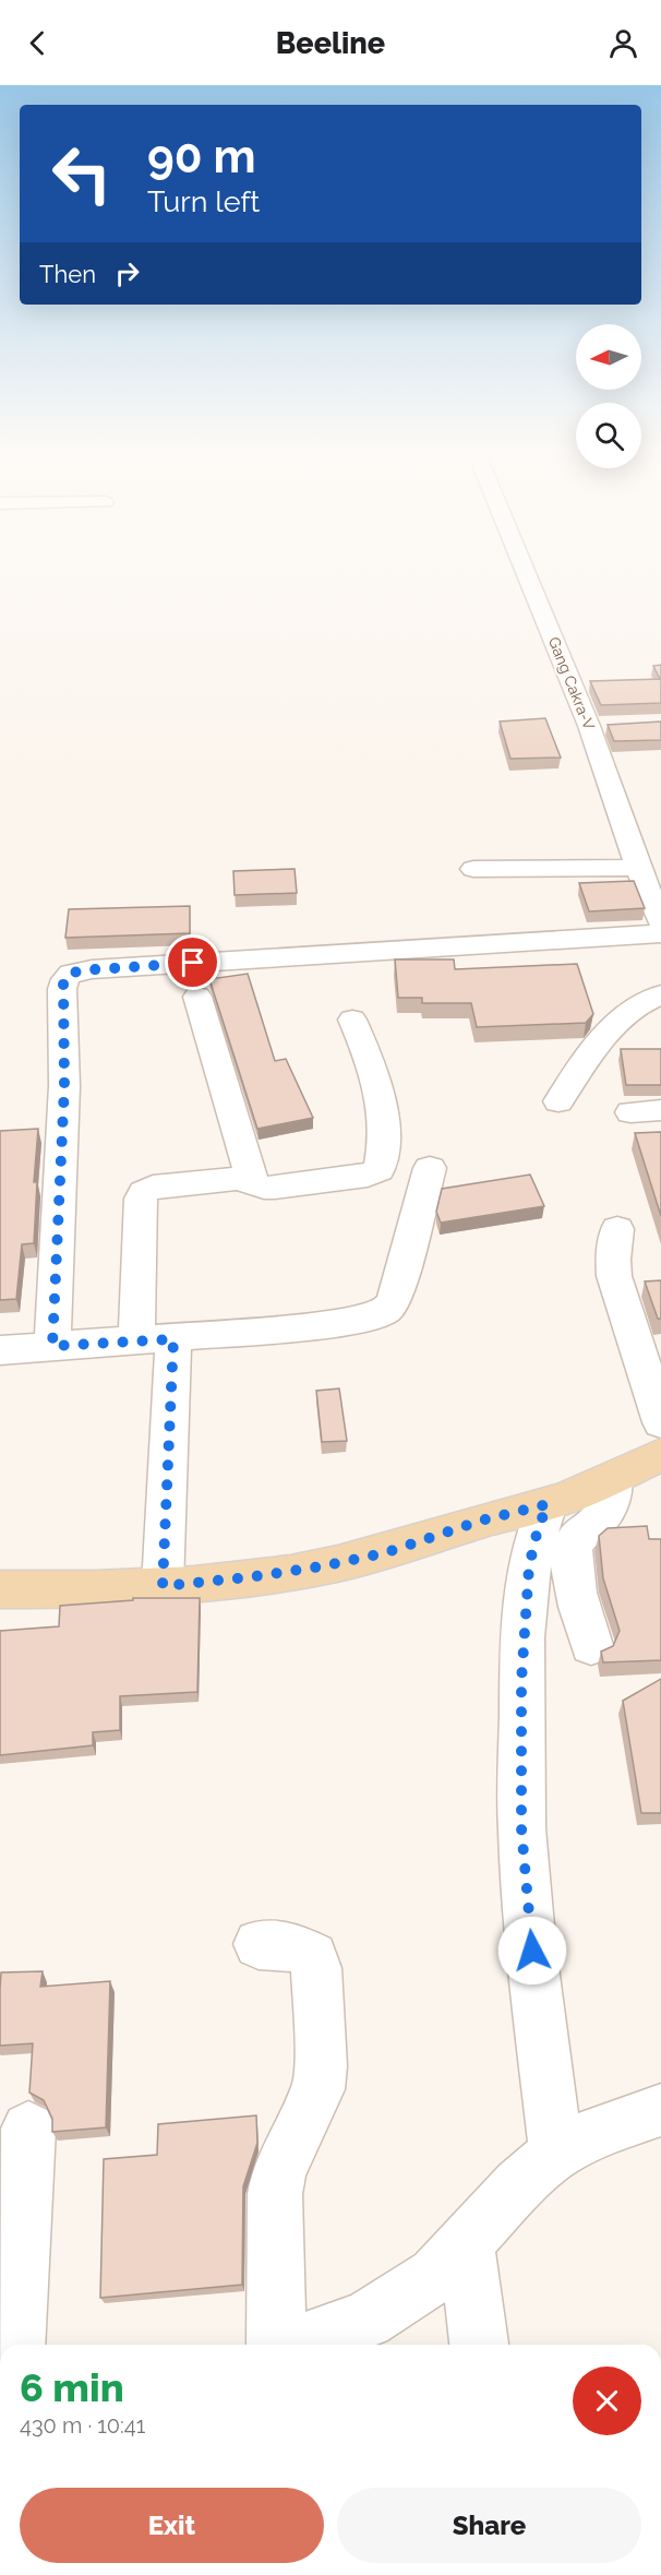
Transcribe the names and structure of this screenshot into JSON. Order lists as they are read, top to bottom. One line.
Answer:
{"streets":{"street":["Gang Cakra-V"]},"north":"left","page":{"header":"Beeline","turn":["90 m","Turn left"],"then":"Then","heading":["6 min","430 m · 10:41"],"buttons":["Exit","Share"]}}
